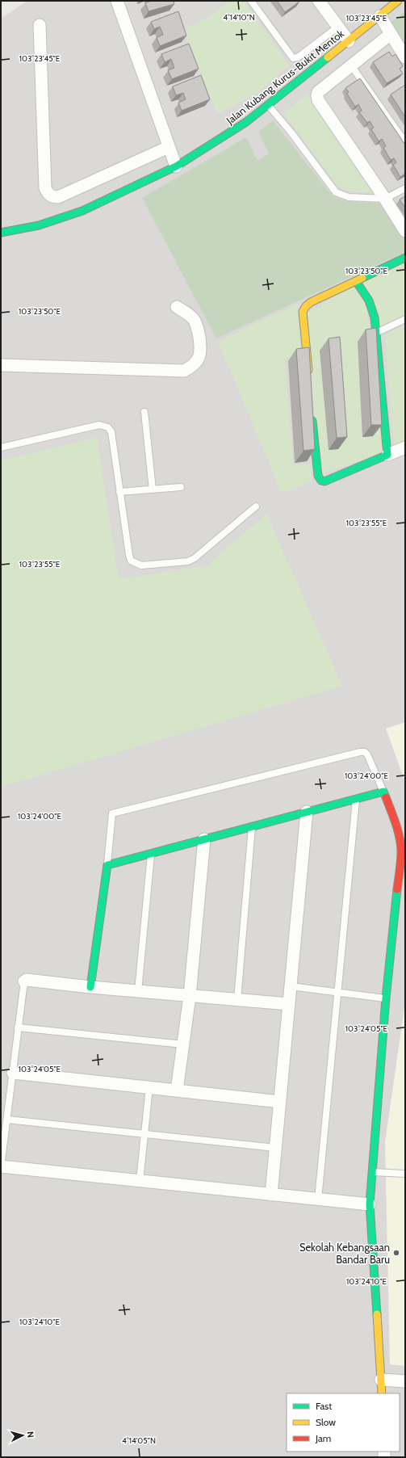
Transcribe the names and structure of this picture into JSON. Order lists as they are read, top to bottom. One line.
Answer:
{"streets":{"street":["Jalan Kubang Kurus-Bukit Mentok"]},"places":["Sekolah Kebangsaan Bandar Baru"],"legend":["Fast","Slow","Jam"],"north":"right","coordinates":["4°14'10\"N","103°23'45\"E","103°23'50\"E","103°23'55\"E","103°24'00\"E","103°24'05\"E","103°24'10\"E","4°14'05\"N"]}
